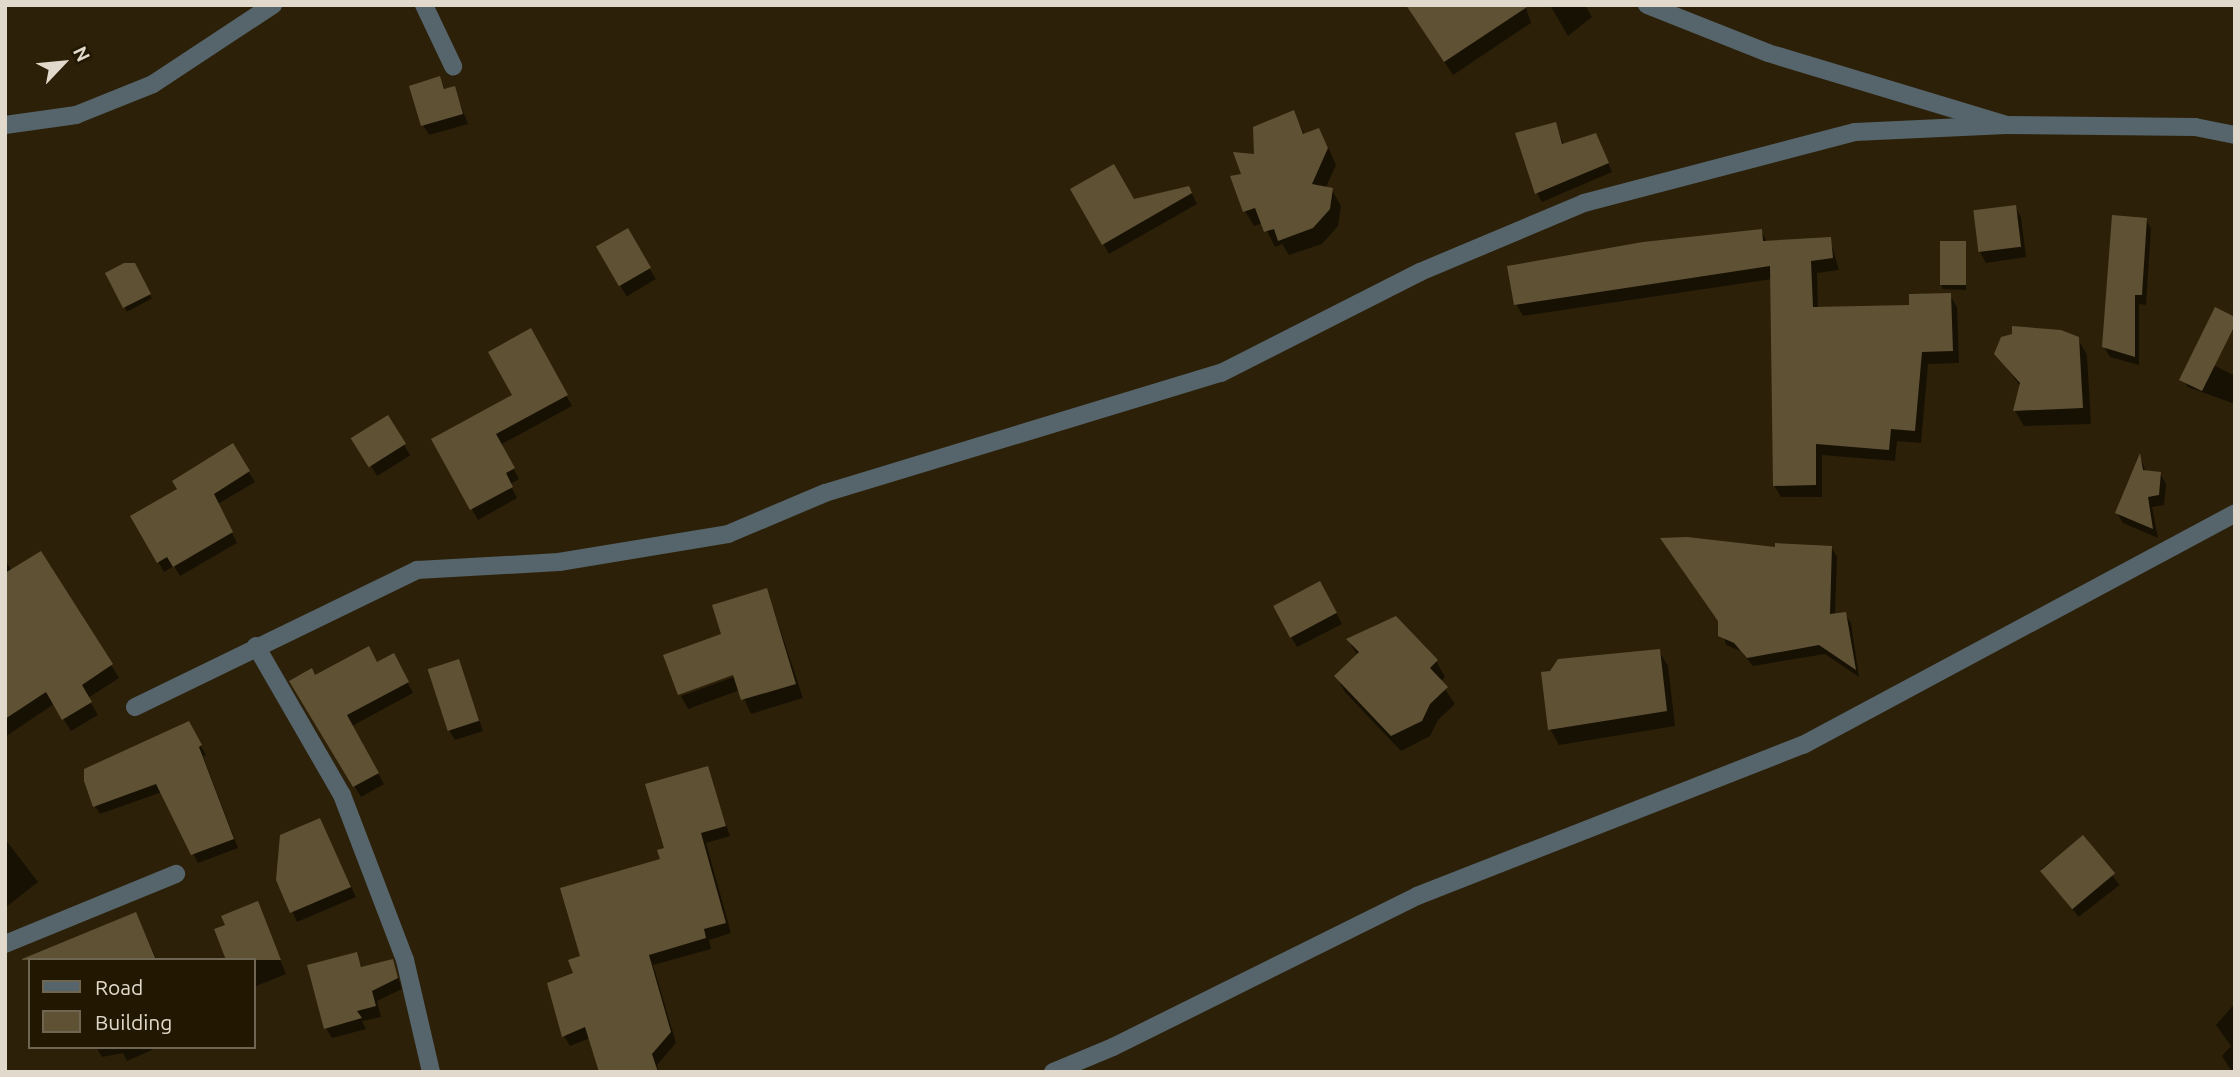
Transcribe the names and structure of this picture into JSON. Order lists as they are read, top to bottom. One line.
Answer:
{"legend":["Road","Building"],"north":"top right"}
